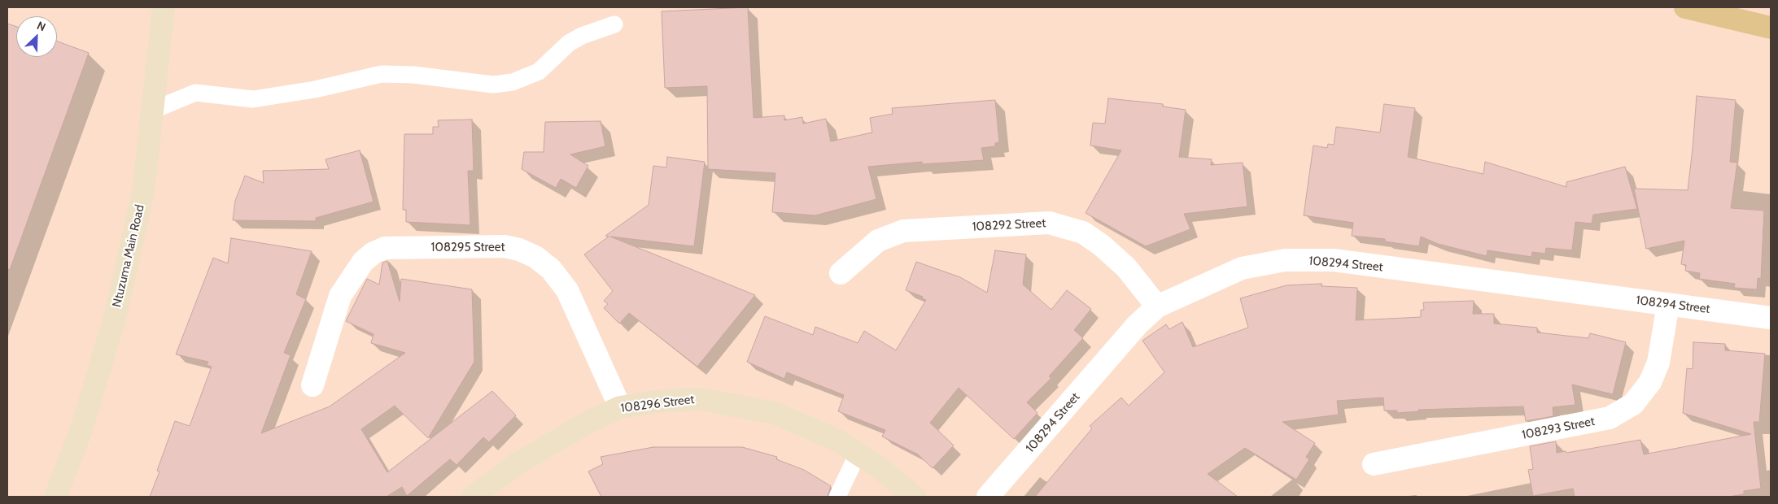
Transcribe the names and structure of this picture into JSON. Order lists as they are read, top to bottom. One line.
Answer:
{"streets":{"street":["108292 Street","108295 Street","Ntuzuma Main Road","108294 Street","108296 Street","108293 Street"]},"crossings":[["108292 Street","108294 Street"],["108295 Street","108296 Street"],["108294 Street","108293 Street"]],"north":"top right"}
